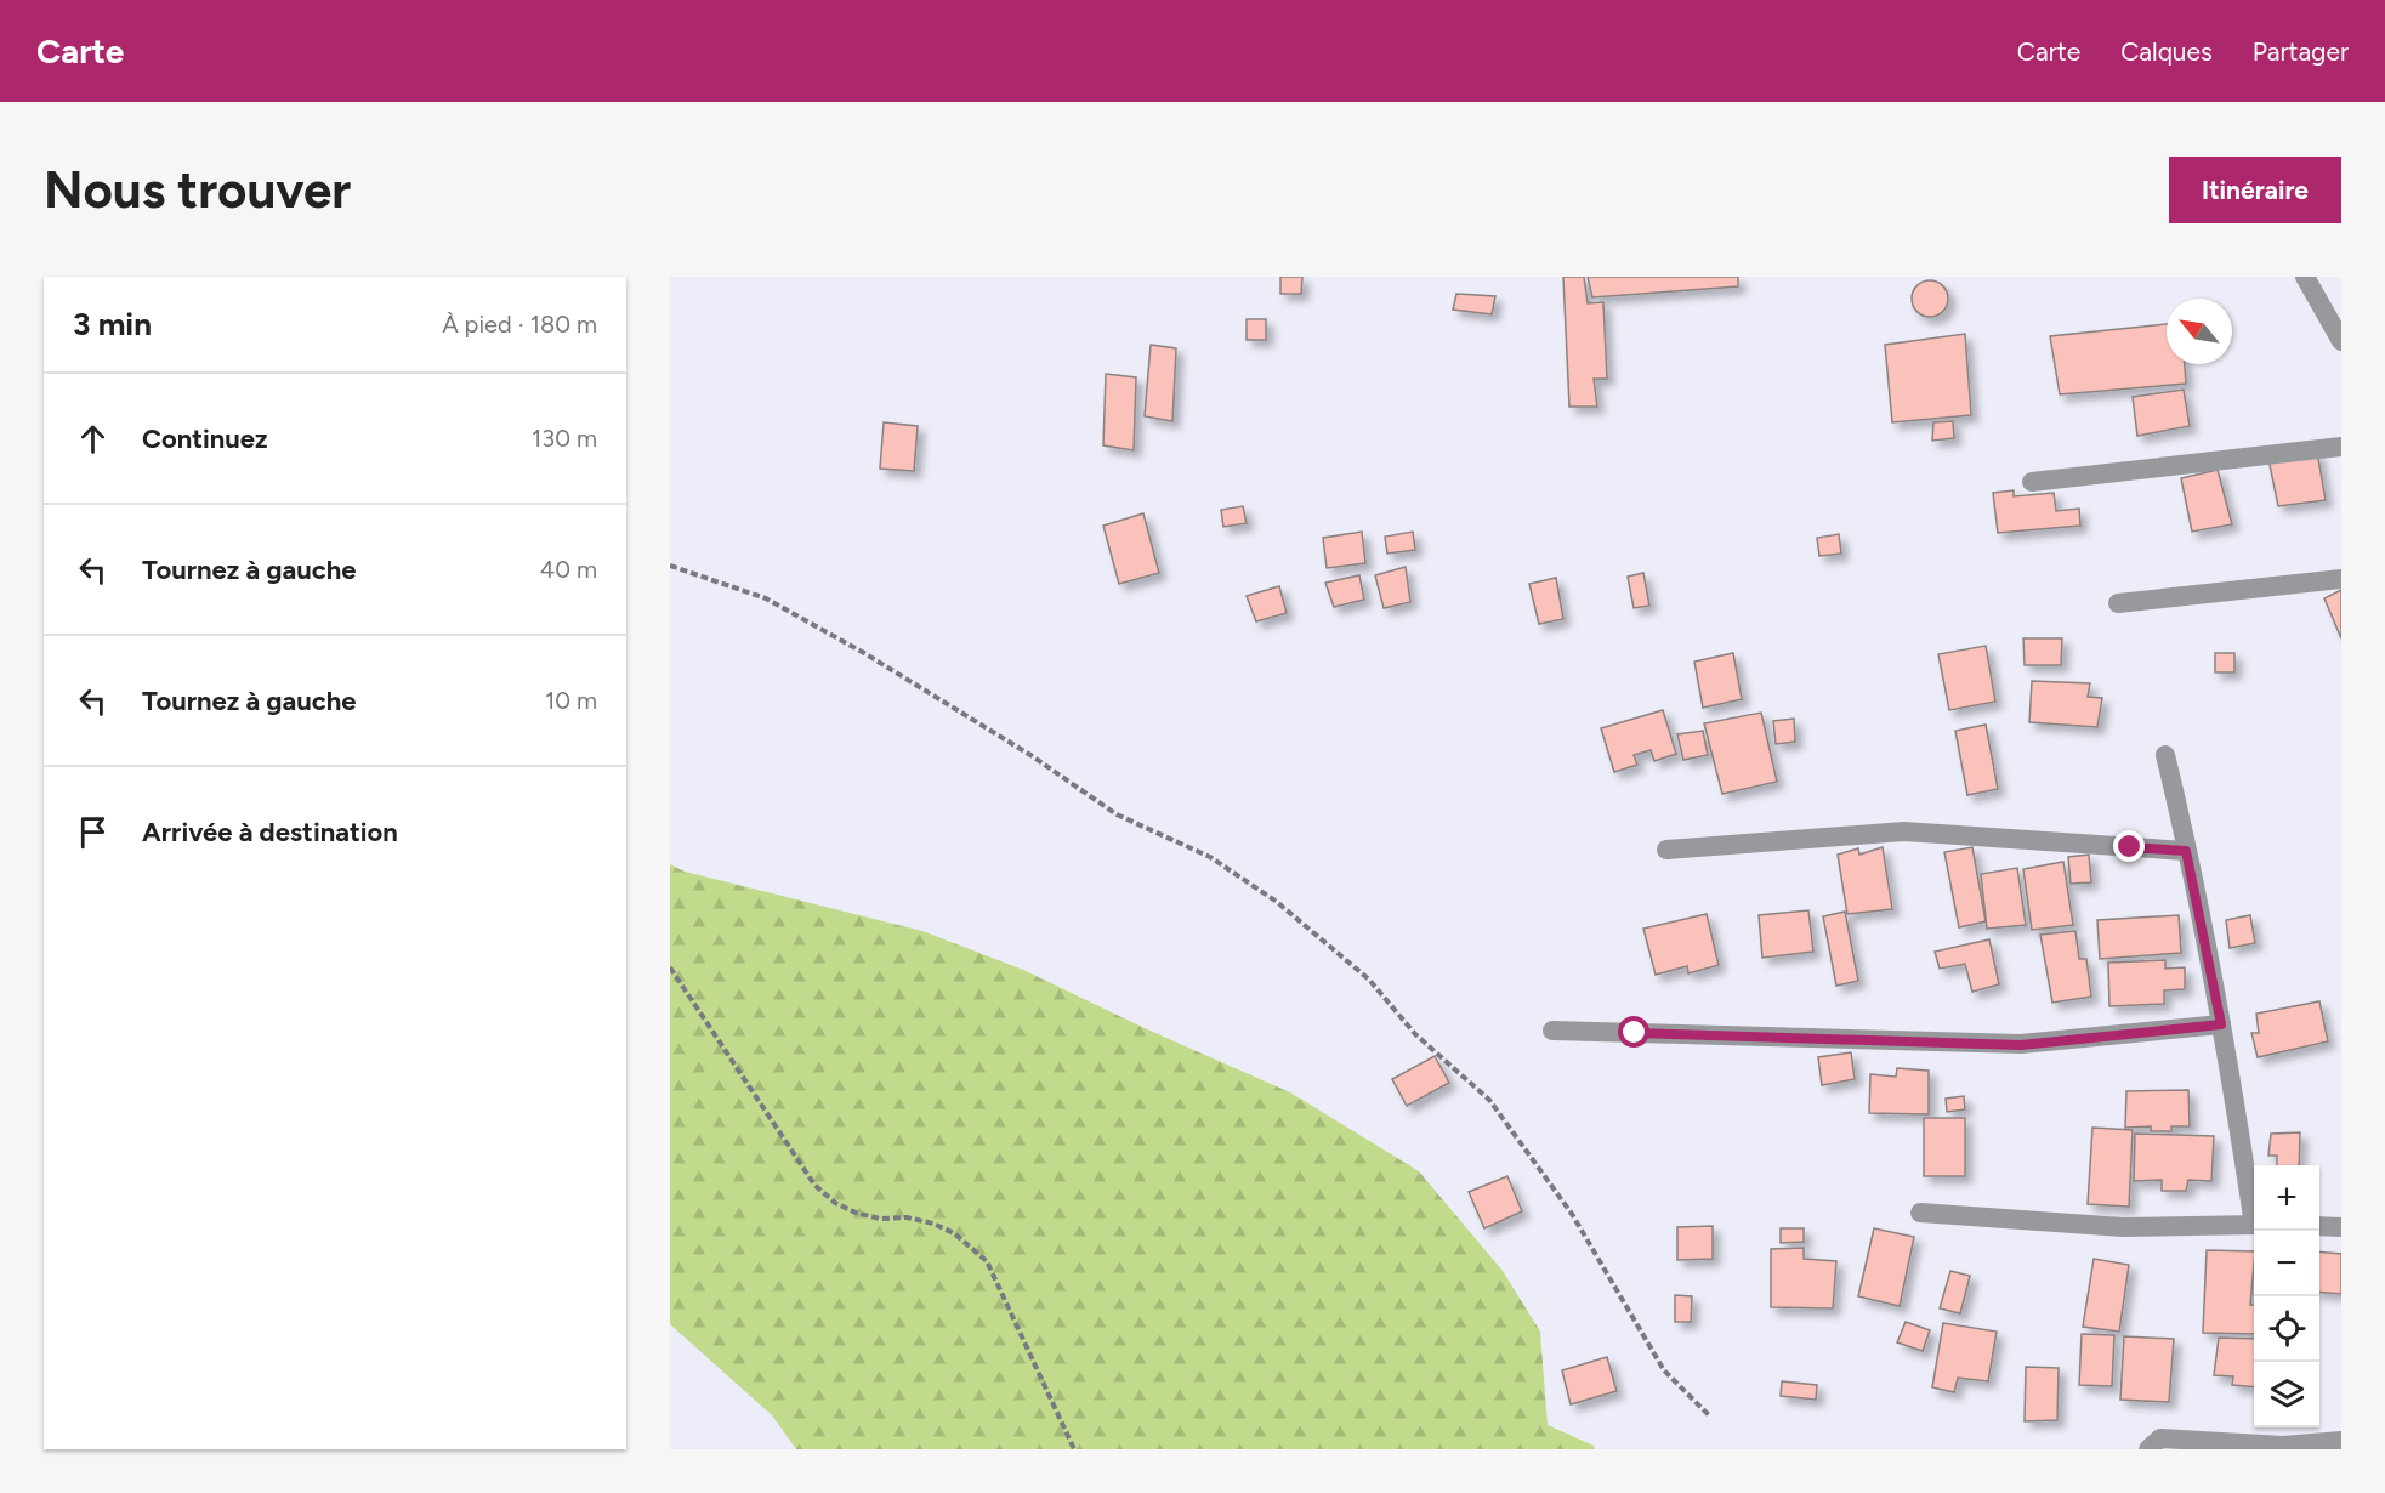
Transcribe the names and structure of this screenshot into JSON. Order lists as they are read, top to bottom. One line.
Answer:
{"north":"top left","page":{"header":"Carte","nav":["Carte","Calques","Partager"],"buttons":"Itinéraire","title":"Nous trouver","heading":["3 min","À pied · 180 m"],"list":[["Continuez","130 m"],["Tournez à gauche","40 m"],["Tournez à gauche","10 m"],"Arrivée à destination"],"map_buttons":["+","−"]}}
